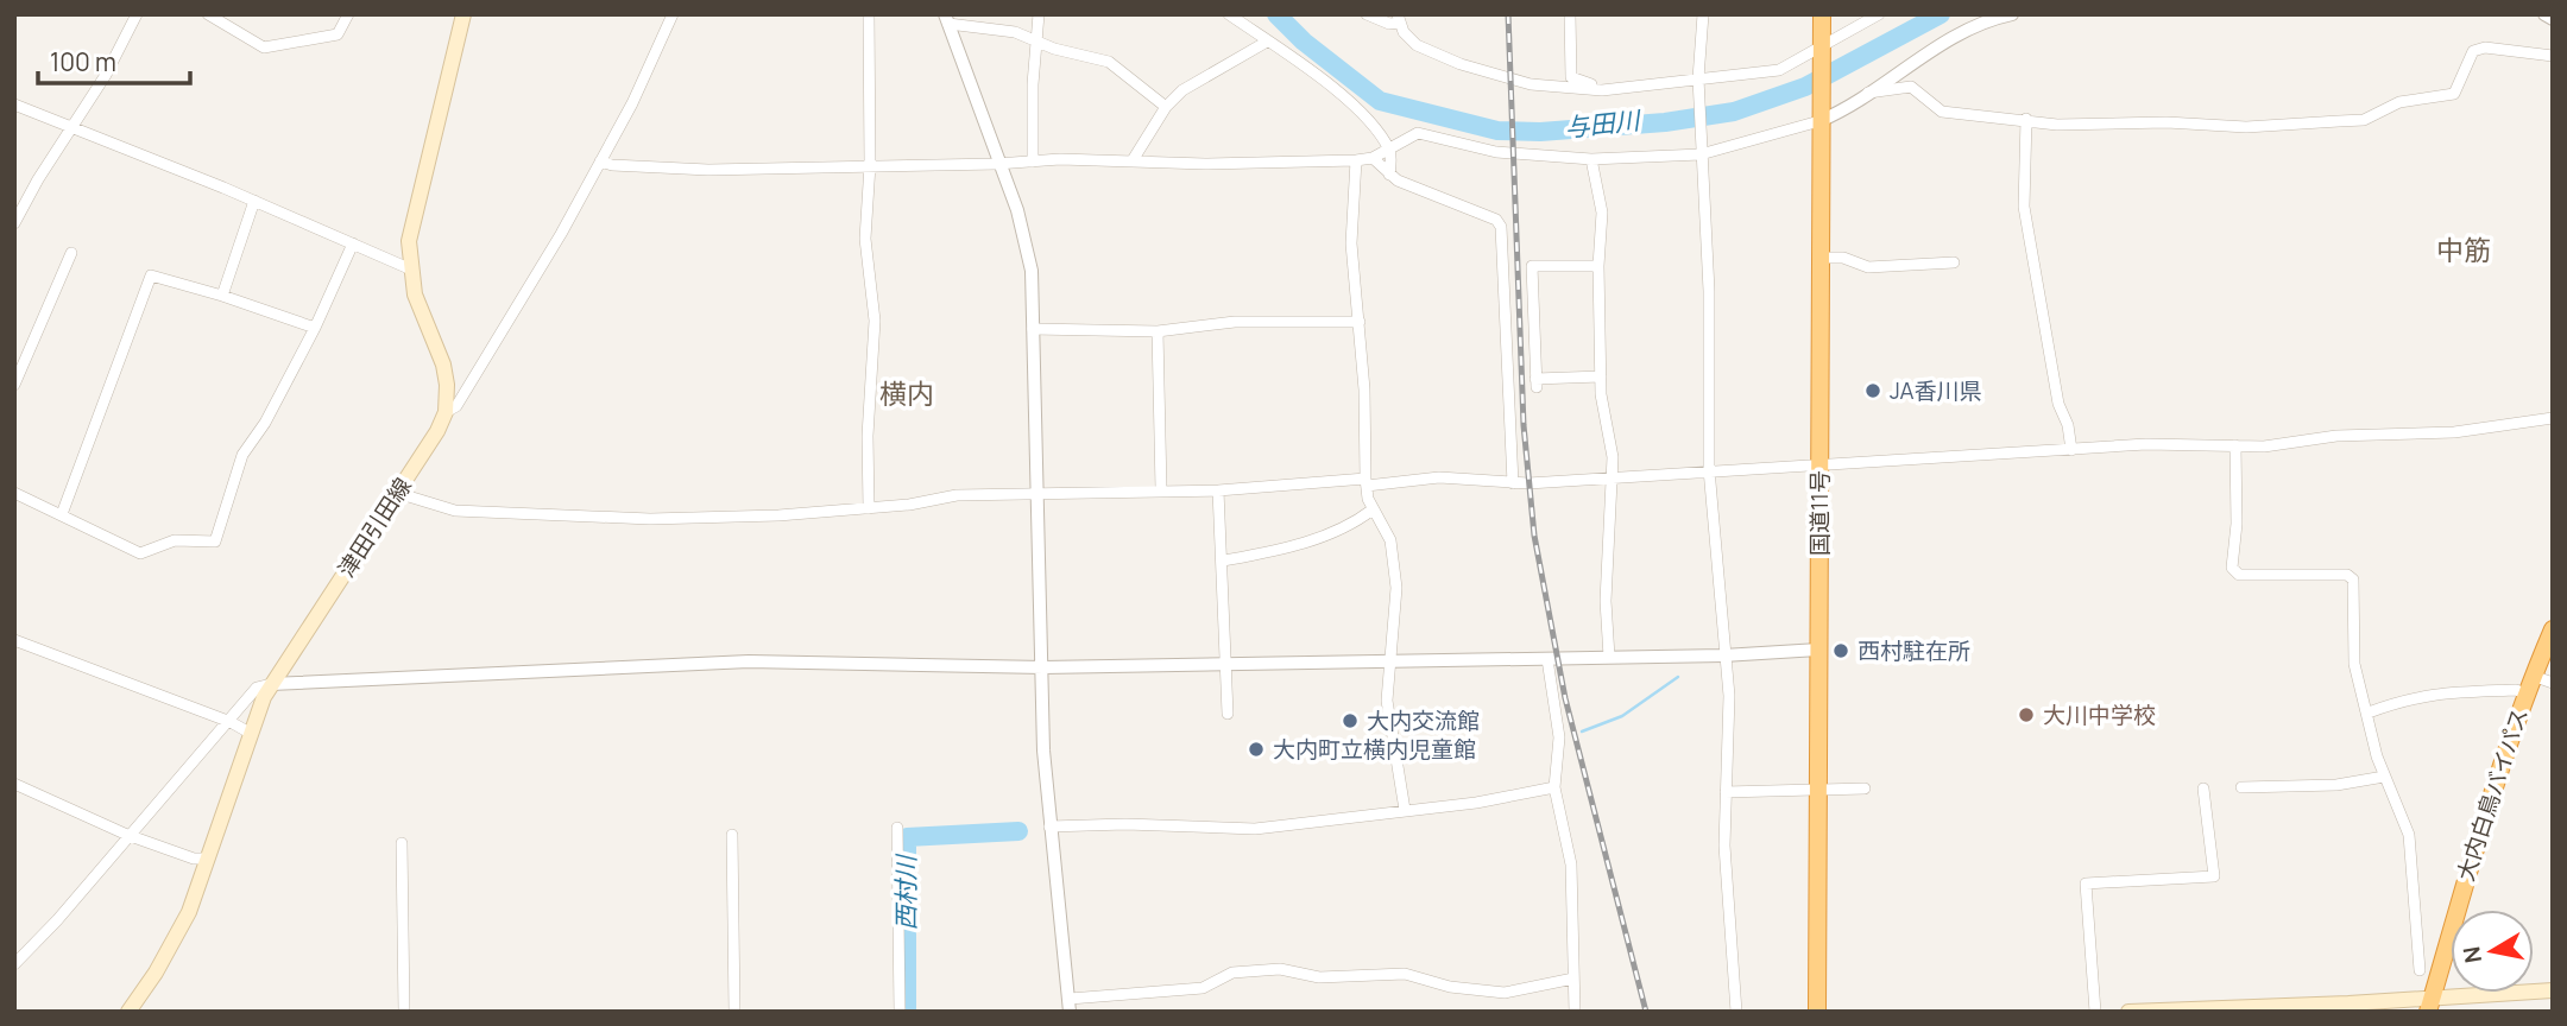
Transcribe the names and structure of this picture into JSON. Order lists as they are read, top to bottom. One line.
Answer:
{"streets":{"highway":["国道11号","大内白鳥バイパス"],"main road":["津田引田線"]},"districts":["中筋","横内"],"water":["与田川","西村川"],"places":["JA香川県","西村駐在所","大川中学校","大内交流館","大内町立横内児童館"],"scale_bar":"100 m","north":"left"}
